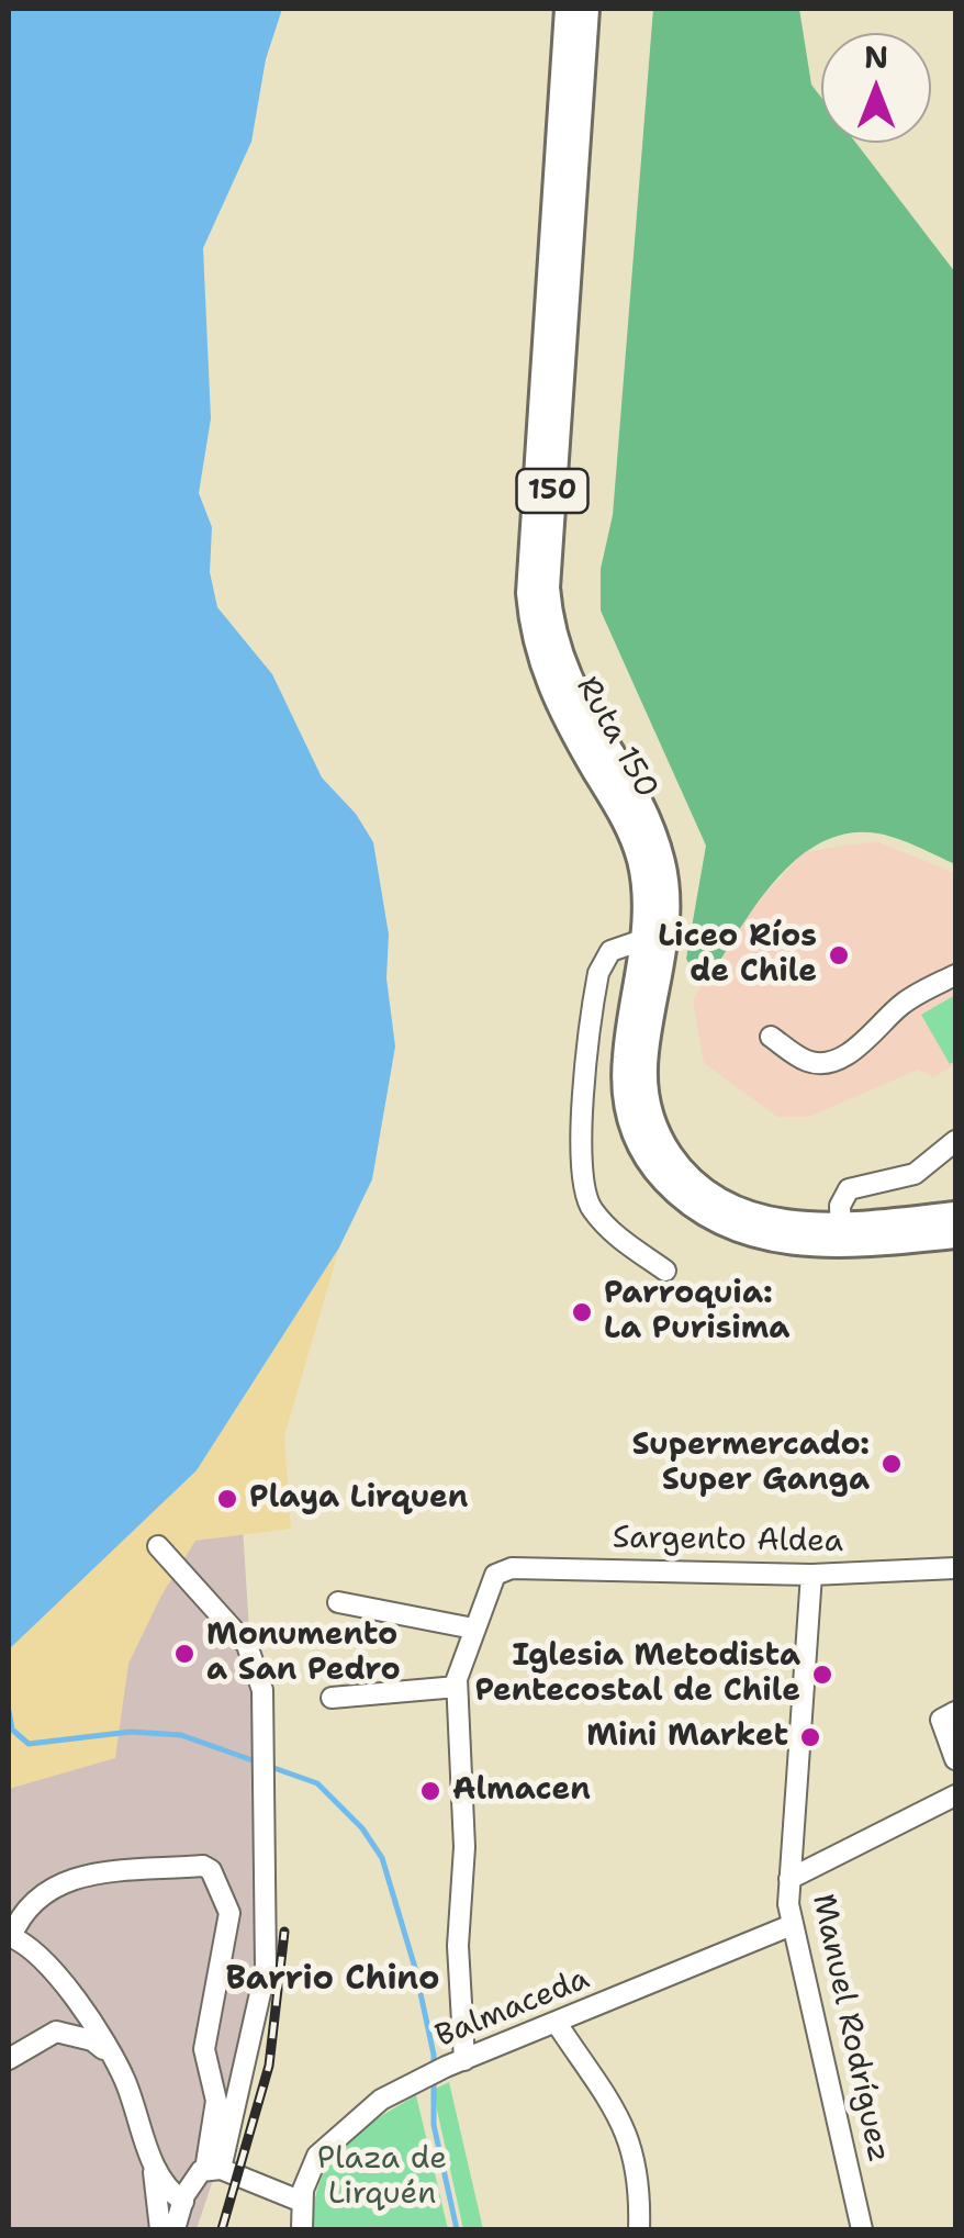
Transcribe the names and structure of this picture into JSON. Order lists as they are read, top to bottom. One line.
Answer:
{"streets":{"main road":["150","Ruta 150"],"street":["Sargento Aldea","Balmaceda","Manuel Rodríguez"]},"crossings":[["Sargento Aldea","Manuel Rodríguez"],["Balmaceda","Manuel Rodríguez"]],"districts":["Barrio Chino"],"parks":["Plaza de Lirquén"],"places":["Liceo Ríos de Chile","Parroquia: La Purisima","Supermercado: Super Ganga","Playa Lirquen","Monumento a San Pedro","Iglesia Metodista Pentecostal de Chile","Mini Market","Almacen"],"north":"top"}
